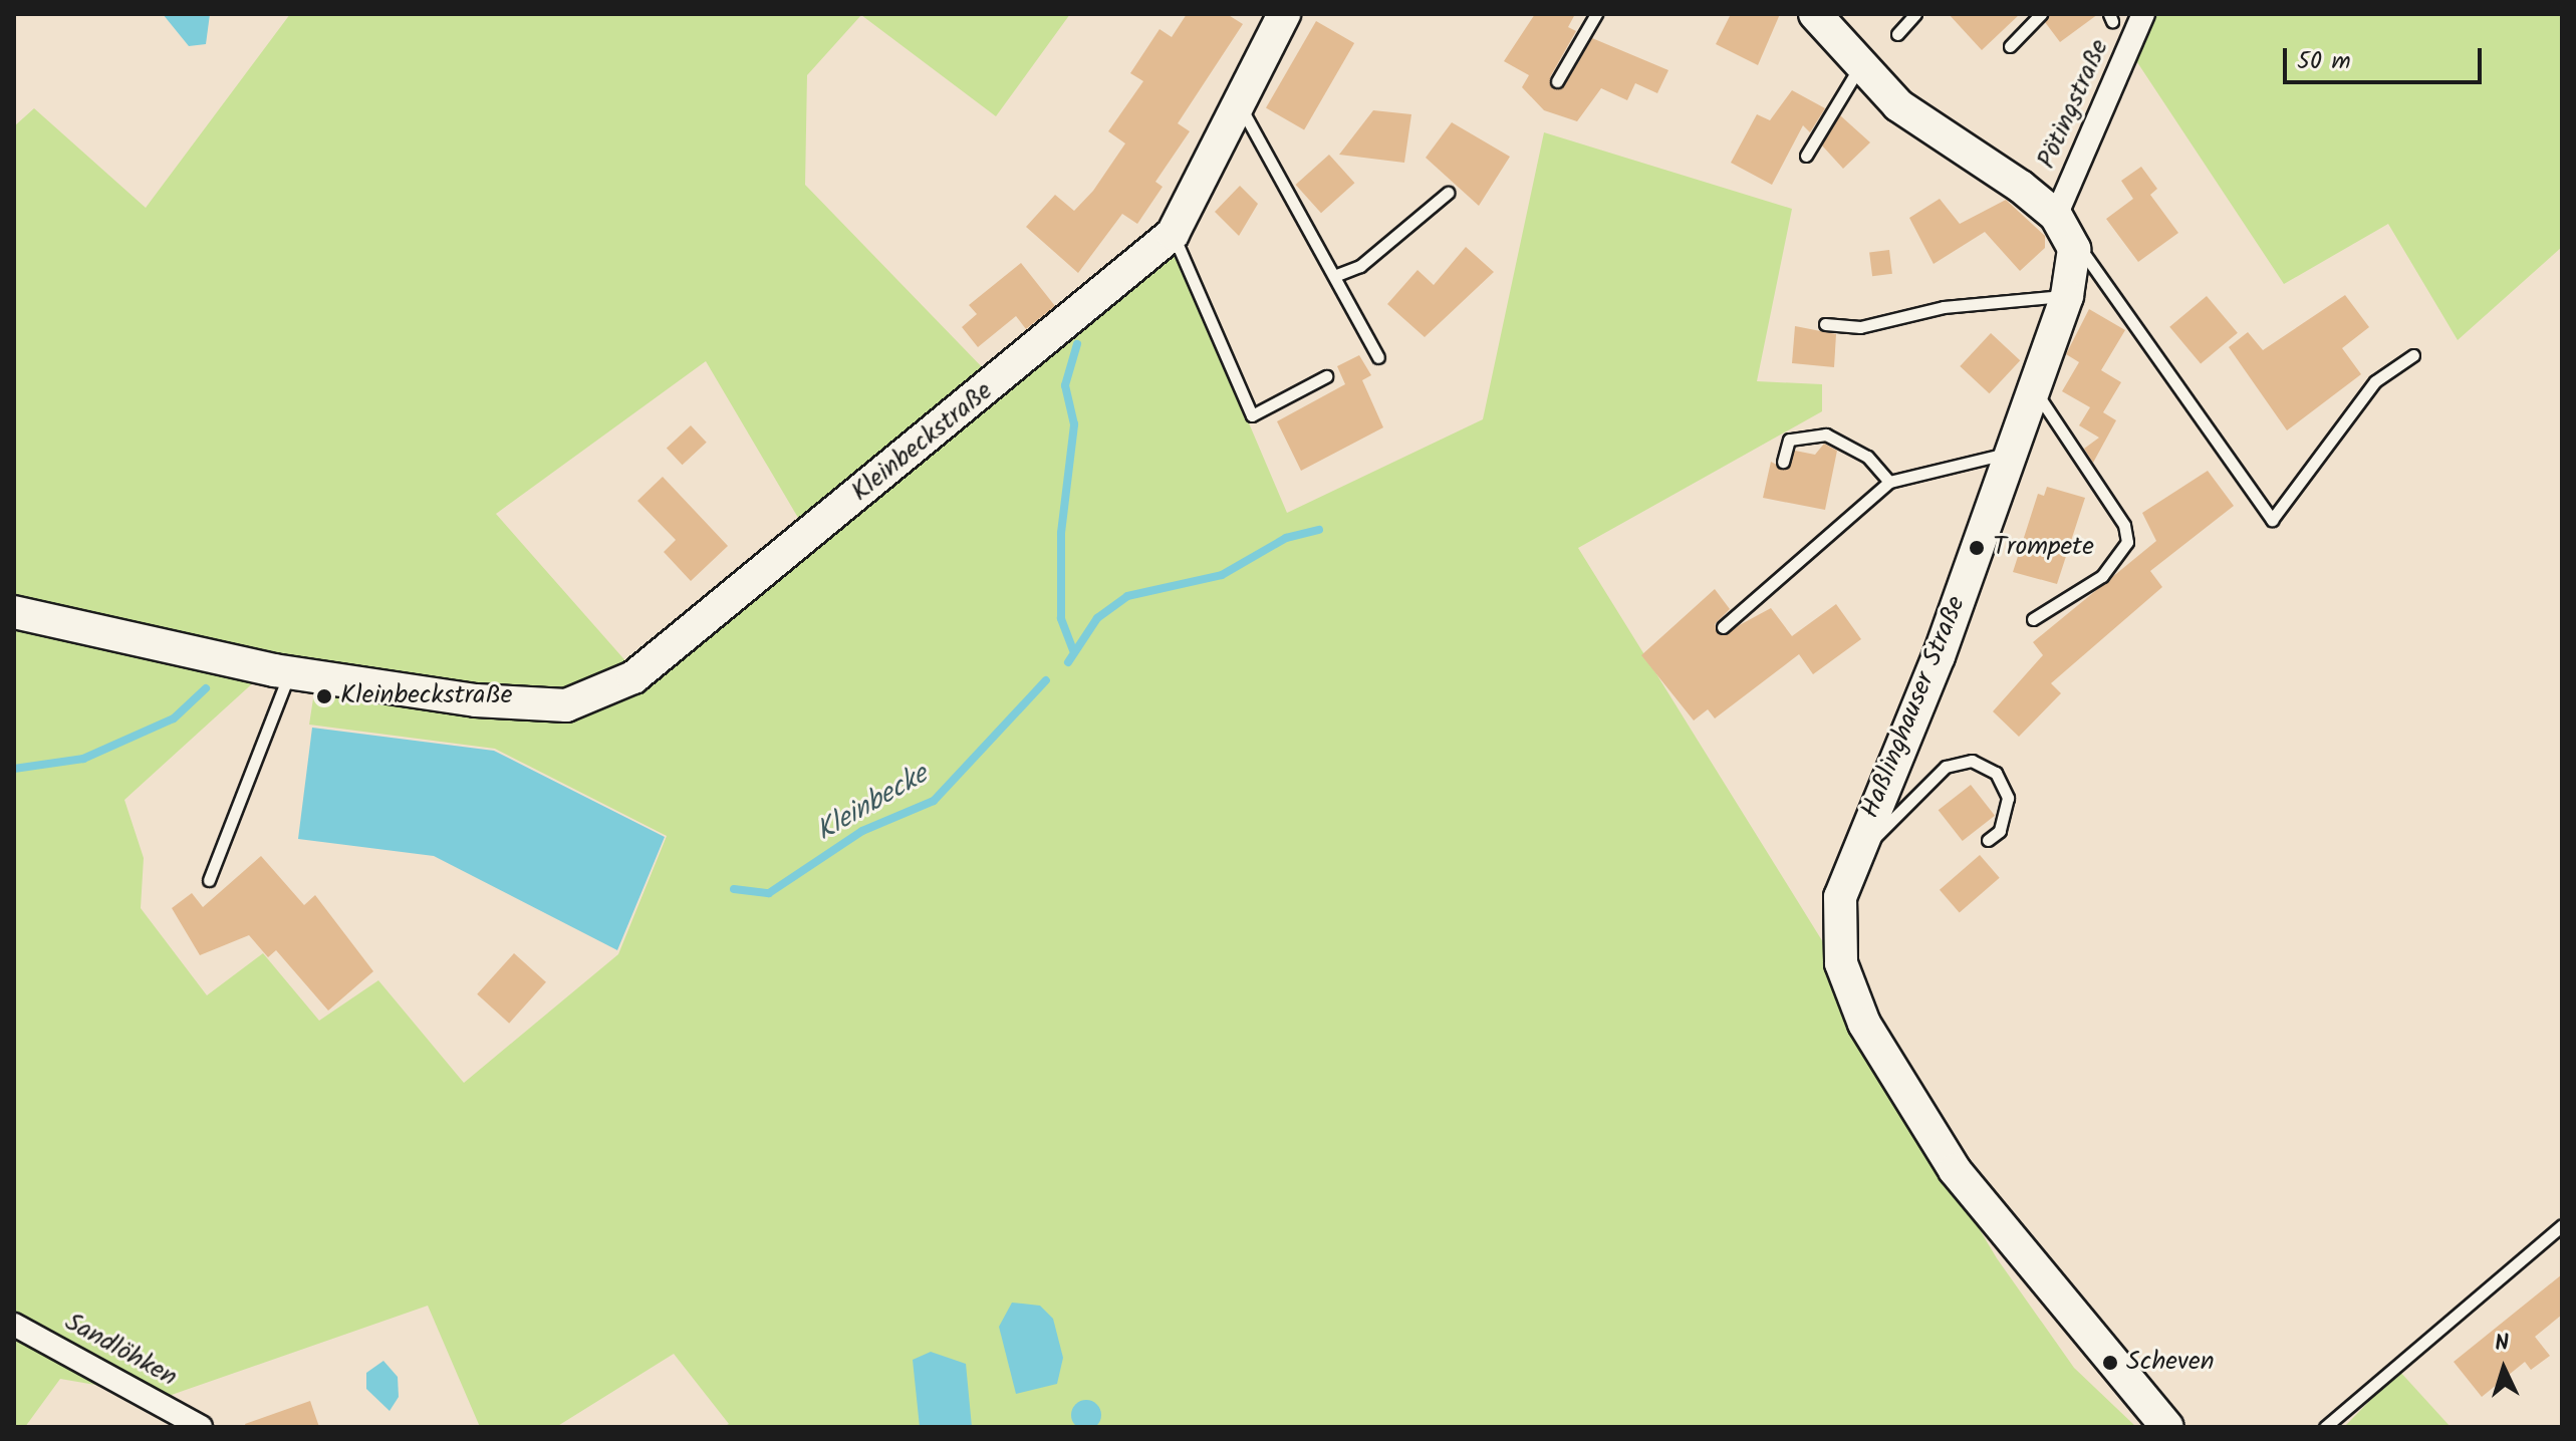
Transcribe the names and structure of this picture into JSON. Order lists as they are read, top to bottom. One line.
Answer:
{"streets":{"main road":["Kleinbeckstraße","Haßlinghauser Straße"],"street":["Pötingstraße","Sandlöhken"]},"crossings":[["Pötingstraße","Haßlinghauser Straße"]],"water":["Kleinbecke"],"places":["Trompete","Kleinbeckstraße","Scheven"],"scale_bar":"50 m","north":"top"}
